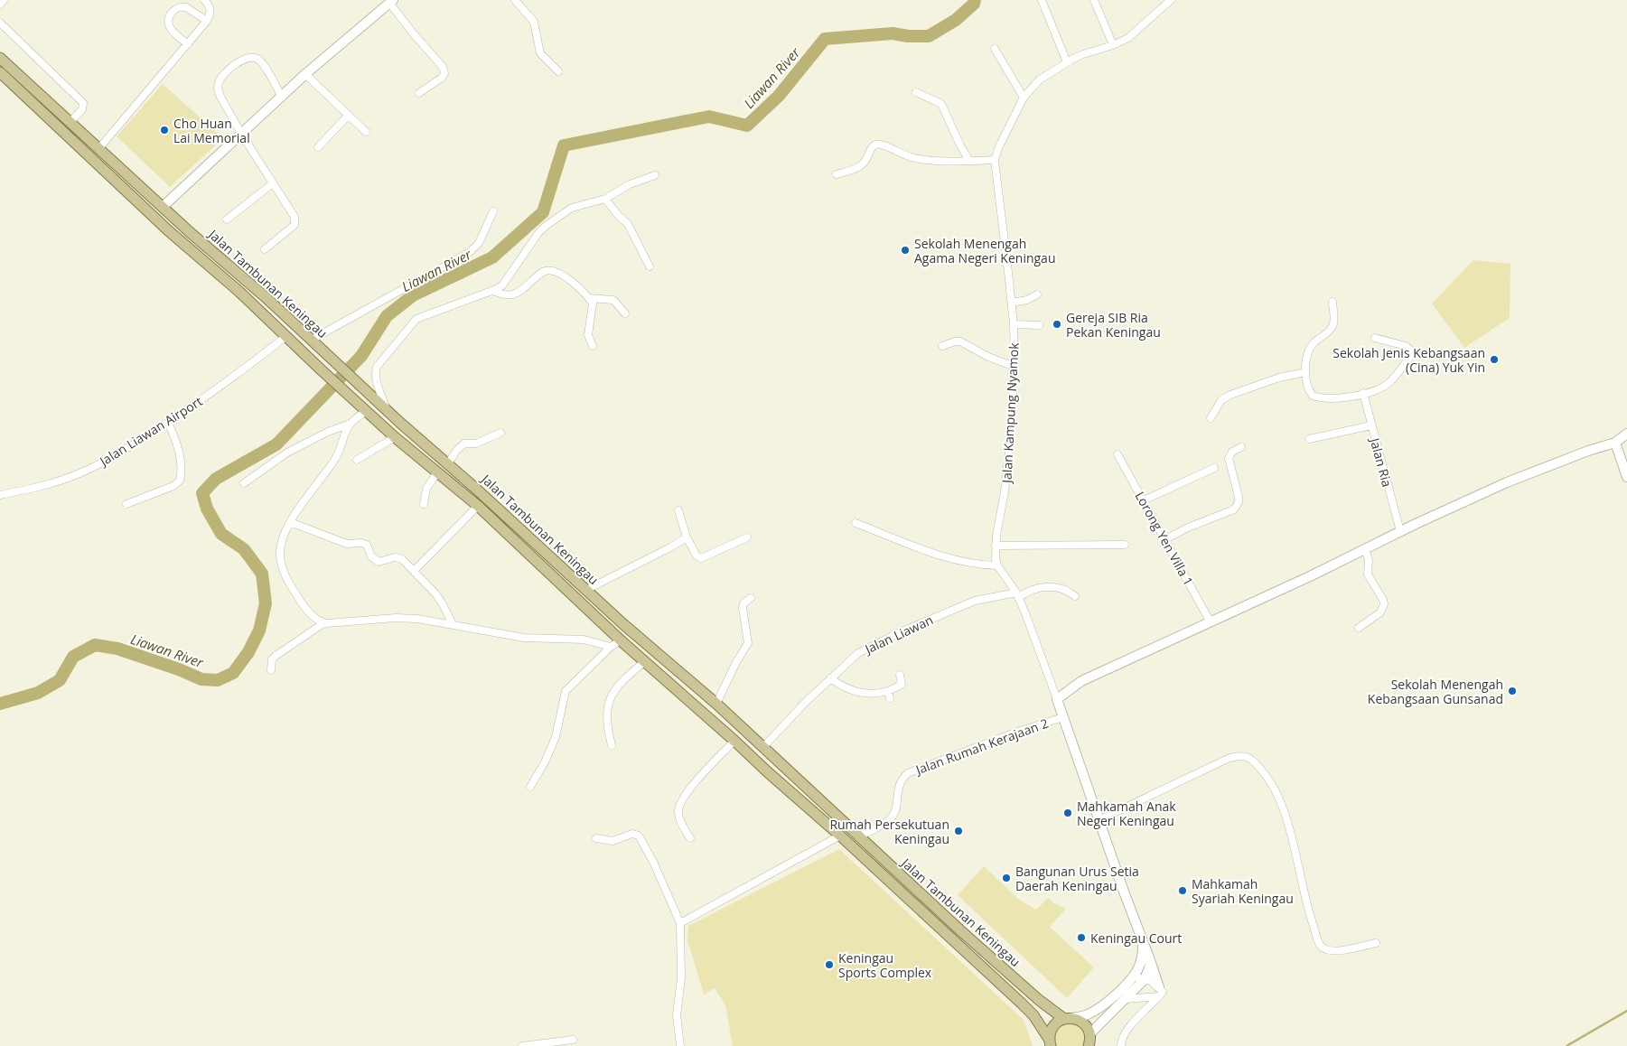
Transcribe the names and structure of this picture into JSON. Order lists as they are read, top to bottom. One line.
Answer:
{"streets":{"main road":["Jalan Tambunan Keningau"],"street":["Jalan Kampung Nyamok","Jalan Liawan Airport","Jalan Ria","Lorong Yen Villa 1","Jalan Liawan","Jalan Rumah Kerajaan 2"]},"crossings":[["Jalan Tambunan Keningau","Jalan Kampung Nyamok"],["Jalan Tambunan Keningau","Jalan Liawan Airport"],["Jalan Tambunan Keningau","Jalan Liawan"],["Jalan Tambunan Keningau","Jalan Rumah Kerajaan 2"],["Jalan Kampung Nyamok","Jalan Liawan"],["Jalan Kampung Nyamok","Jalan Rumah Kerajaan 2"]],"water":["Liawan River"],"places":["Cho Huan Lai Memorial","Sekolah Menengah Agama Negeri Keningau","Gereja SIB Ria Pekan Keningau","Sekolah Jenis Kebangsaan (Cina) Yuk Yin","Sekolah Menengah Kebangsaan Gunsanad","Mahkamah Anak Negeri Keningau","Rumah Persekutuan Keningau","Bangunan Urus Setia Daerah Keningau","Mahkamah Syariah Keningau","Keningau Court","Keningau Sports Complex"]}
